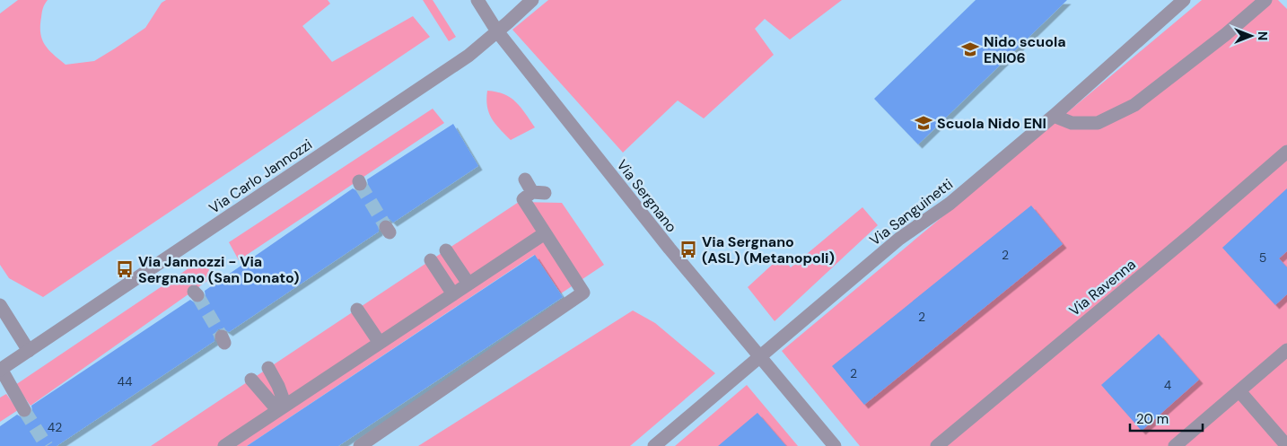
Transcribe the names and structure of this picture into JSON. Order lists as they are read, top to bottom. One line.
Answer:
{"streets":{"street":["Via Carlo Jannozzi","Via Sergnano","Via Sanguinetti","Via Ravenna"]},"crossings":[["Via Carlo Jannozzi","Via Sergnano"],["Via Sergnano","Via Sanguinetti"]],"places":{"school or university":["Nido scuola ENI06","Scuola Nido ENI"],"bus stop":["Via Sergnano (ASL) (Metanopoli)","Via Jannozzi - Via Sergnano (San Donato)"]},"house_numbers":["2","5","2","2","44","4","42"],"scale_bar":"20 m","north":"right"}
